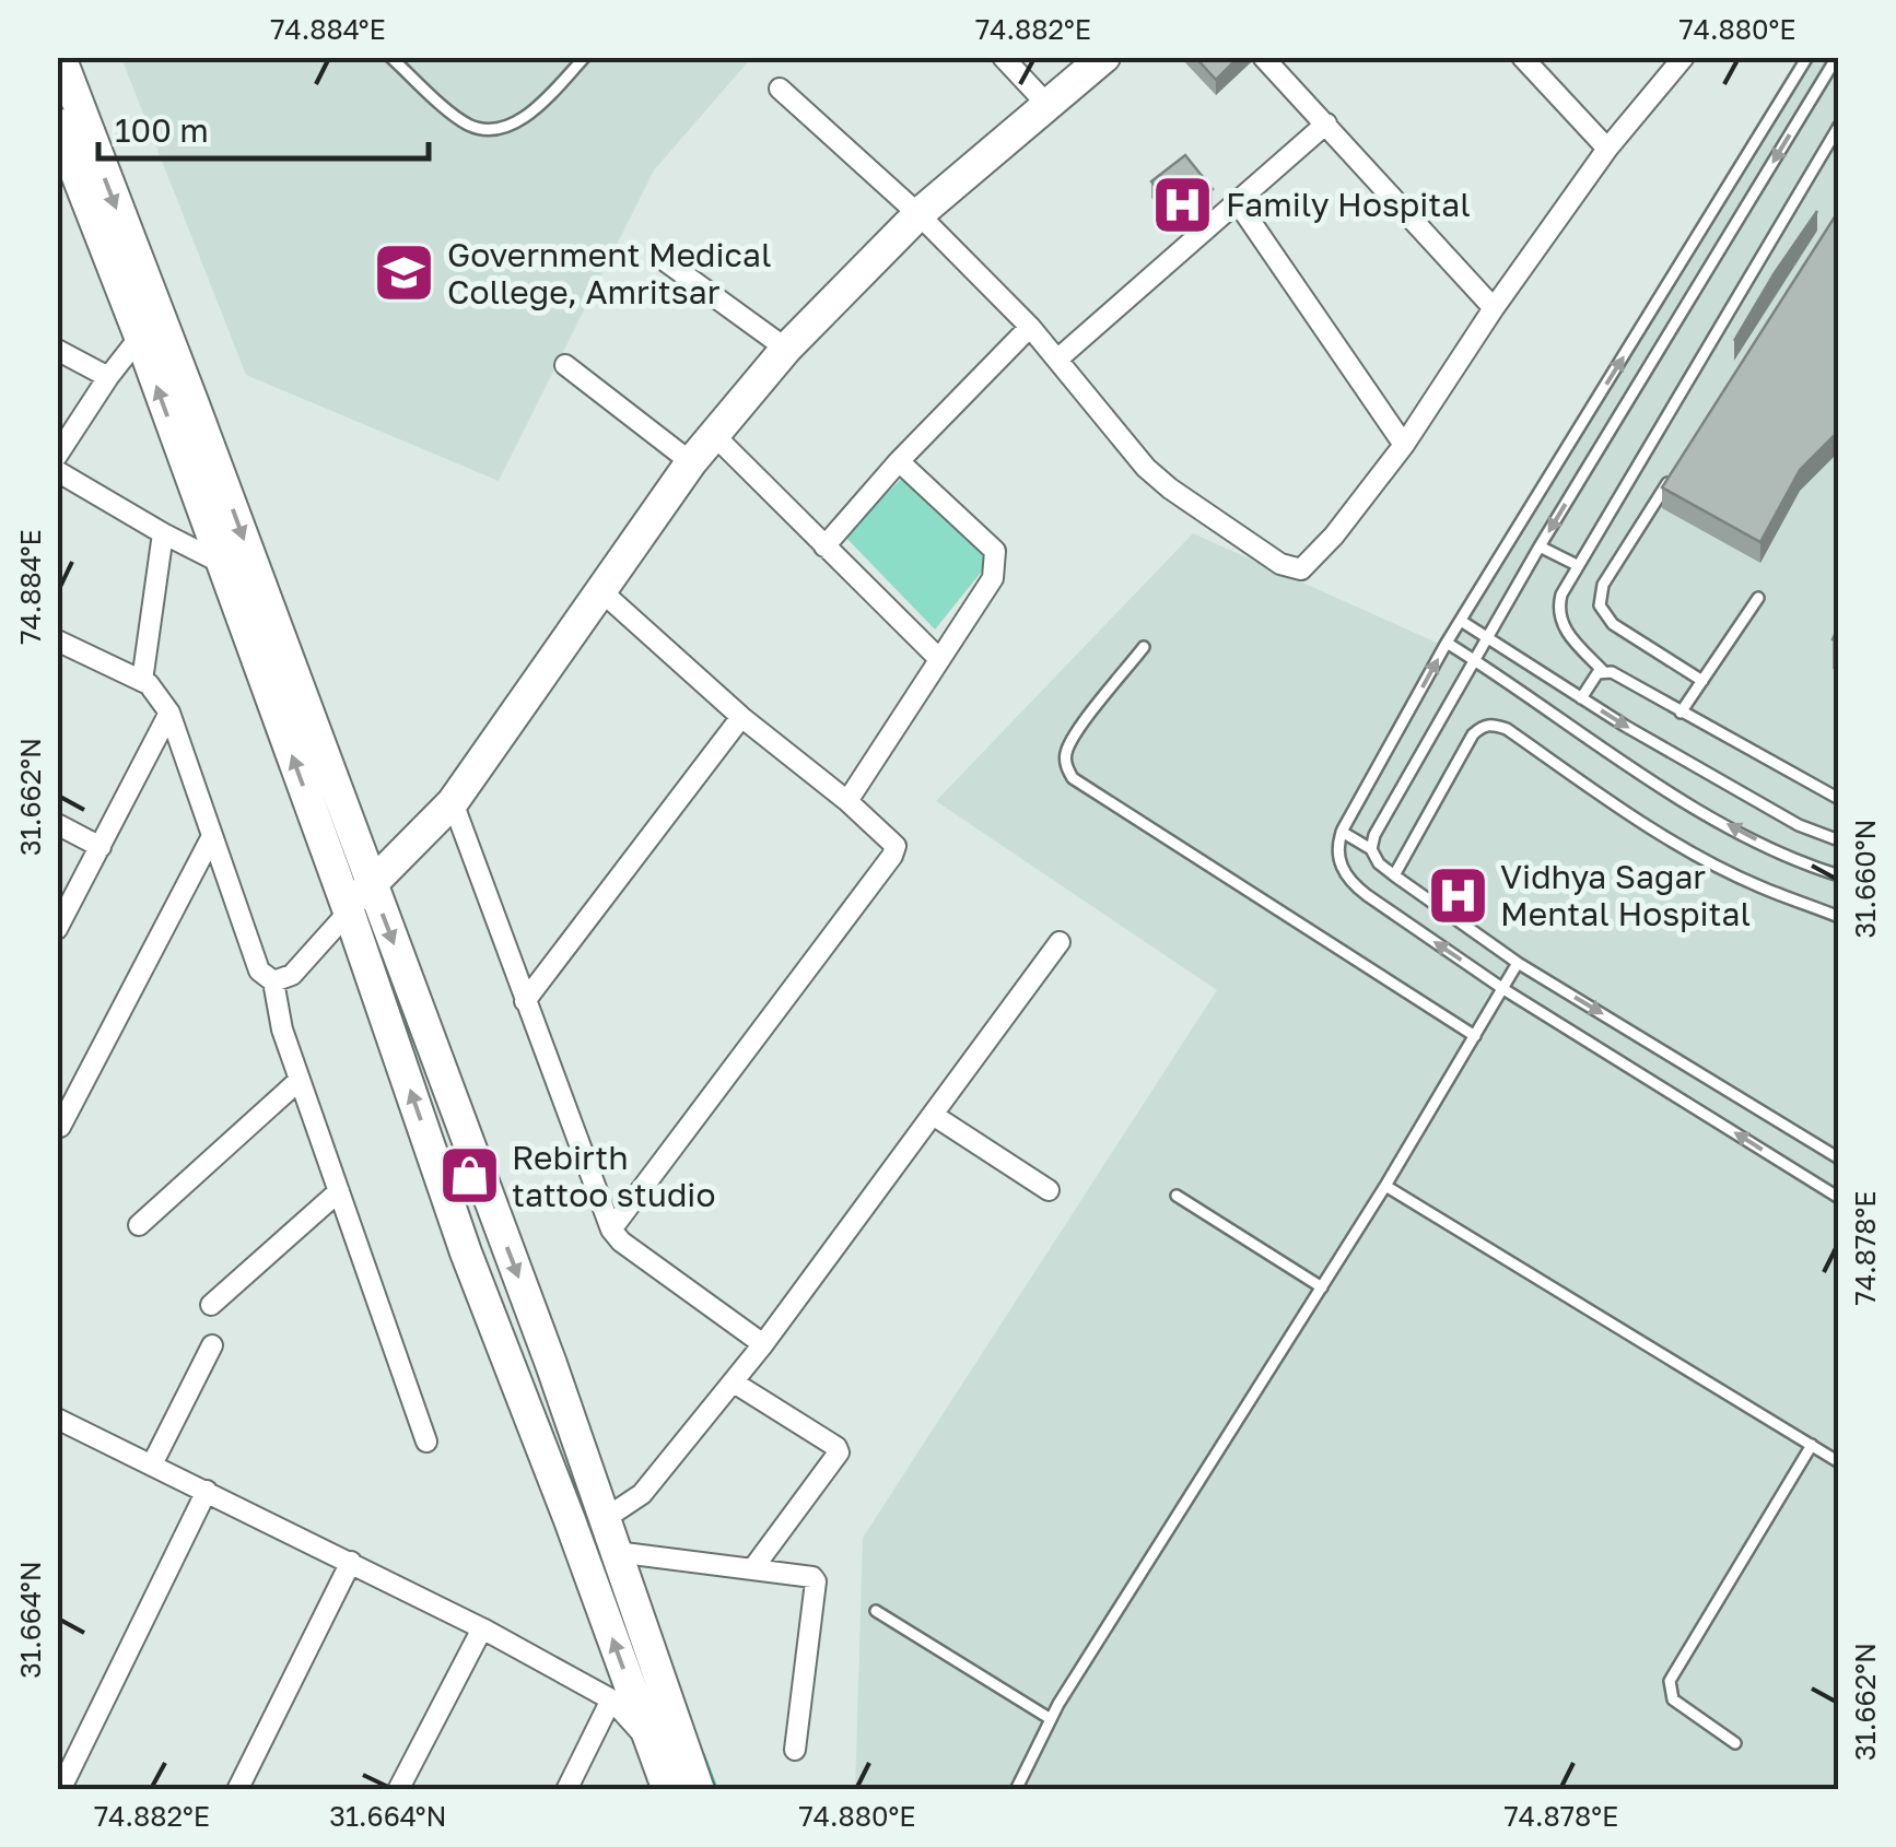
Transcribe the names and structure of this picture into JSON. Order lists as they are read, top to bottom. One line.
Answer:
{"places":{"hospital":["Family Hospital","Vidhya Sagar Mental Hospital"],"school or university":["Government Medical College, Amritsar"],"shop":["Rebirth tattoo studio"]},"scale_bar":"100 m","coordinates":["74.884°E","74.882°E","74.880°E","31.662°N","31.660°N","74.878°E","31.664°N"]}
